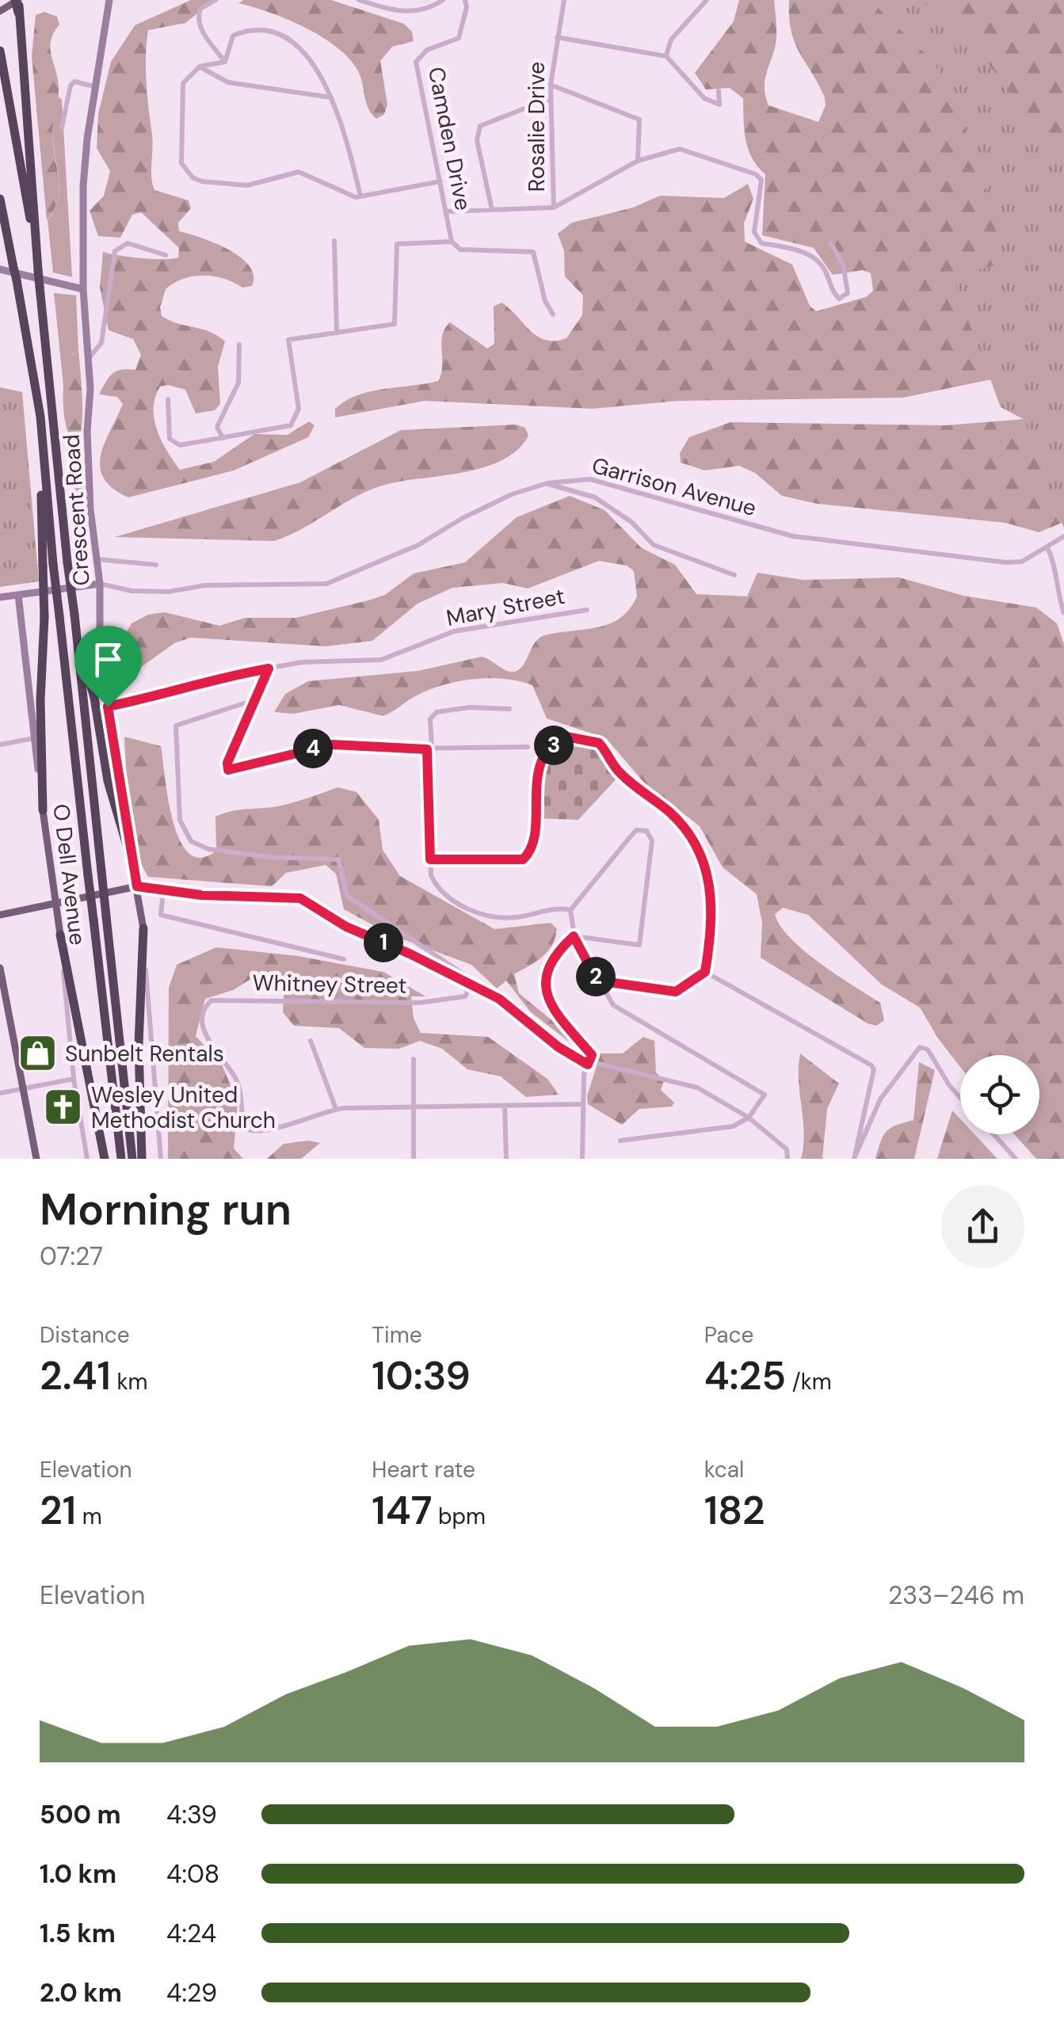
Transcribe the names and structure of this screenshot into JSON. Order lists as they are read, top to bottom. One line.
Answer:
{"streets":{"main road":["Crescent Road","O Dell Avenue"],"street":["Rosalie Drive","Camden Drive","Garrison Avenue","Mary Street","Whitney Street"]},"crossings":[["Garrison Avenue","Crescent Road"],["Crescent Road","Mary Street"]],"places":{"shop":["Sunbelt Rentals"],"church":["Wesley United Methodist Church"]},"page":{"pins":["3","4","1","2"],"heading":["Morning run","07:27"],"stats":[["Distance","2.41 km"],["Time","10:39"],["Pace","4:25 /km"],["Elevation","21 m"],["Heart rate","147 bpm"],["kcal","182"]],"chart":["Elevation","233–246 m"],"list":[{"name":"500 m","note":"4:39"},{"name":"1.0 km","note":"4:08"},{"name":"1.5 km","note":"4:24"},{"name":"2.0 km","note":"4:29"}]}}
